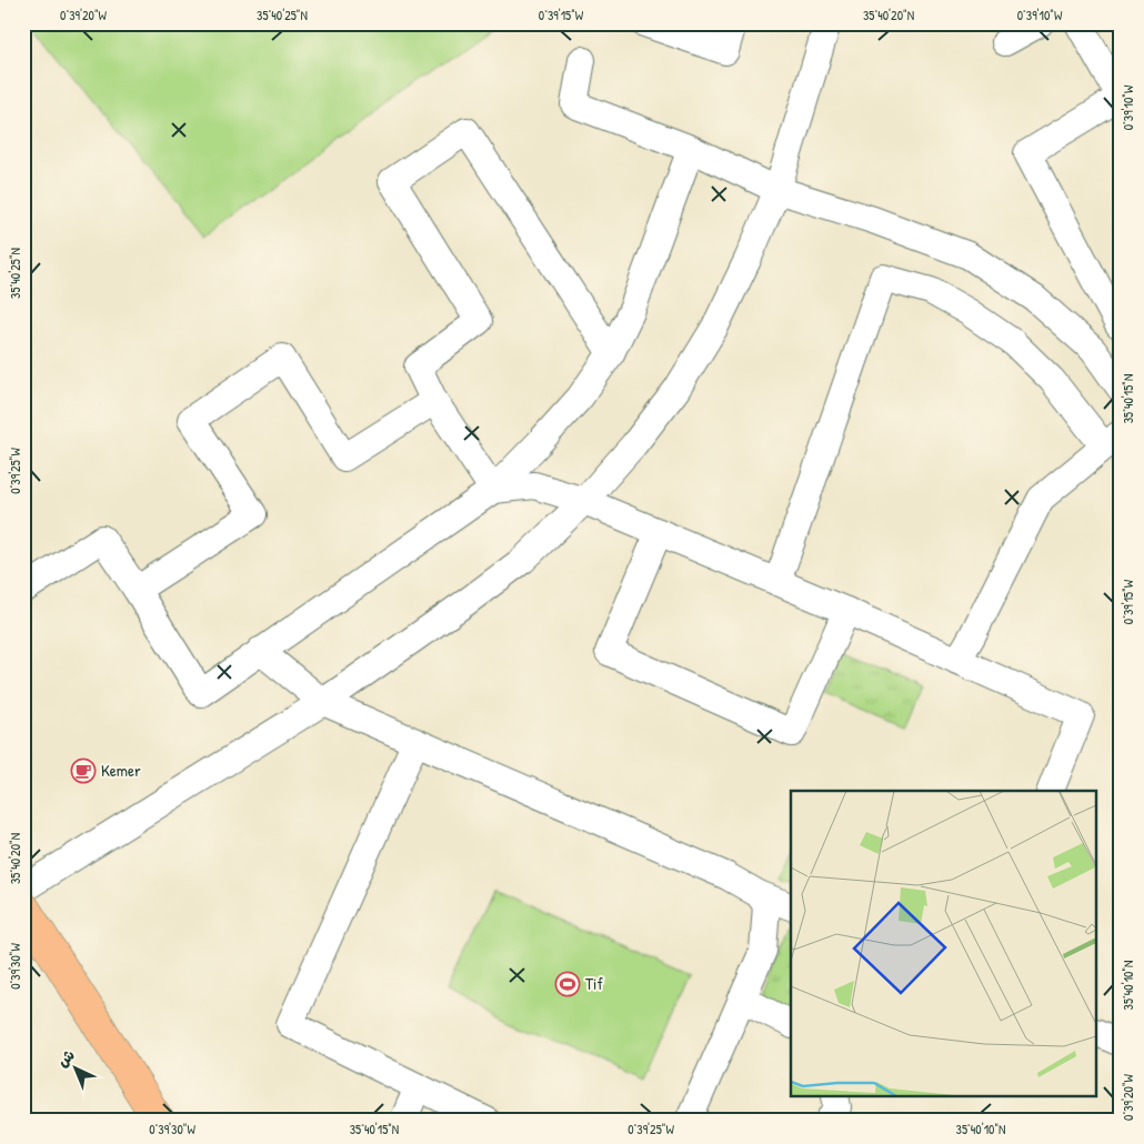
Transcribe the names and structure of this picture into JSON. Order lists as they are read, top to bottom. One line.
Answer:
{"places":{"cafe":["Kemer"],"sports":["Tif"]},"north":"top left","coordinates":["0°39'20\"W","35°40'25\"N","0°39'15\"W","35°40'20\"N","0°39'10\"W","35°40'15\"N","0°39'25\"W","0°39'30\"W","35°40'10\"N"]}
